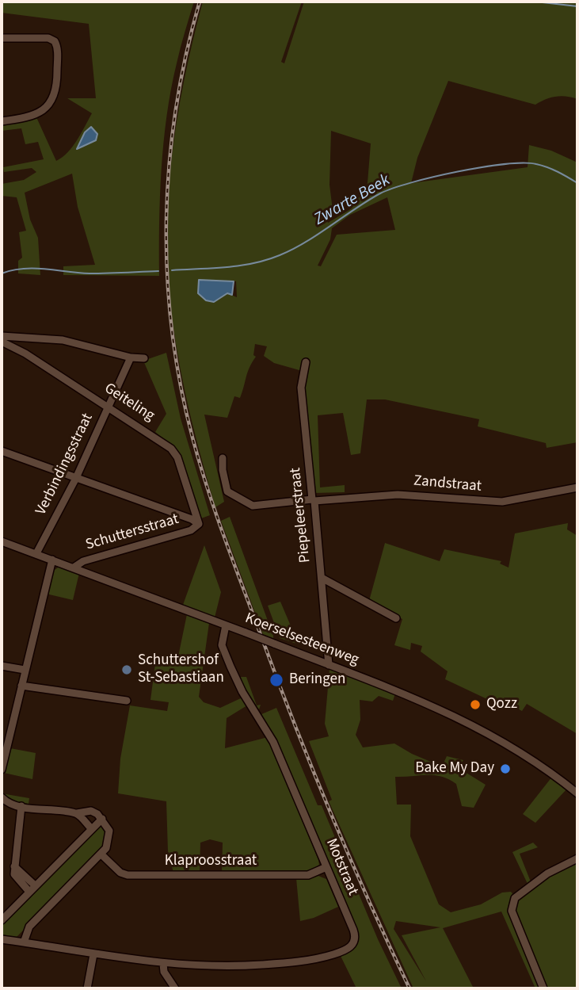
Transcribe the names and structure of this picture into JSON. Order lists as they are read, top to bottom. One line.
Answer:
{"streets":{"street":["Geiteling","Verbindingsstraat","Zandstraat","Piepeleerstraat","Schuttersstraat","Koerselsesteenweg","Klaproosstraat","Motstraat"]},"crossings":[["Geiteling","Verbindingsstraat"],["Geiteling","Schuttersstraat"],["Verbindingsstraat","Koerselsesteenweg"],["Zandstraat","Piepeleerstraat"],["Piepeleerstraat","Koerselsesteenweg"],["Schuttersstraat","Koerselsesteenweg"],["Koerselsesteenweg","Motstraat"],["Klaproosstraat","Motstraat"]],"water":["Zwarte Beek"],"places":["Schuttershof St-Sebastiaan","Beringen","Qozz","Bake My Day"]}
